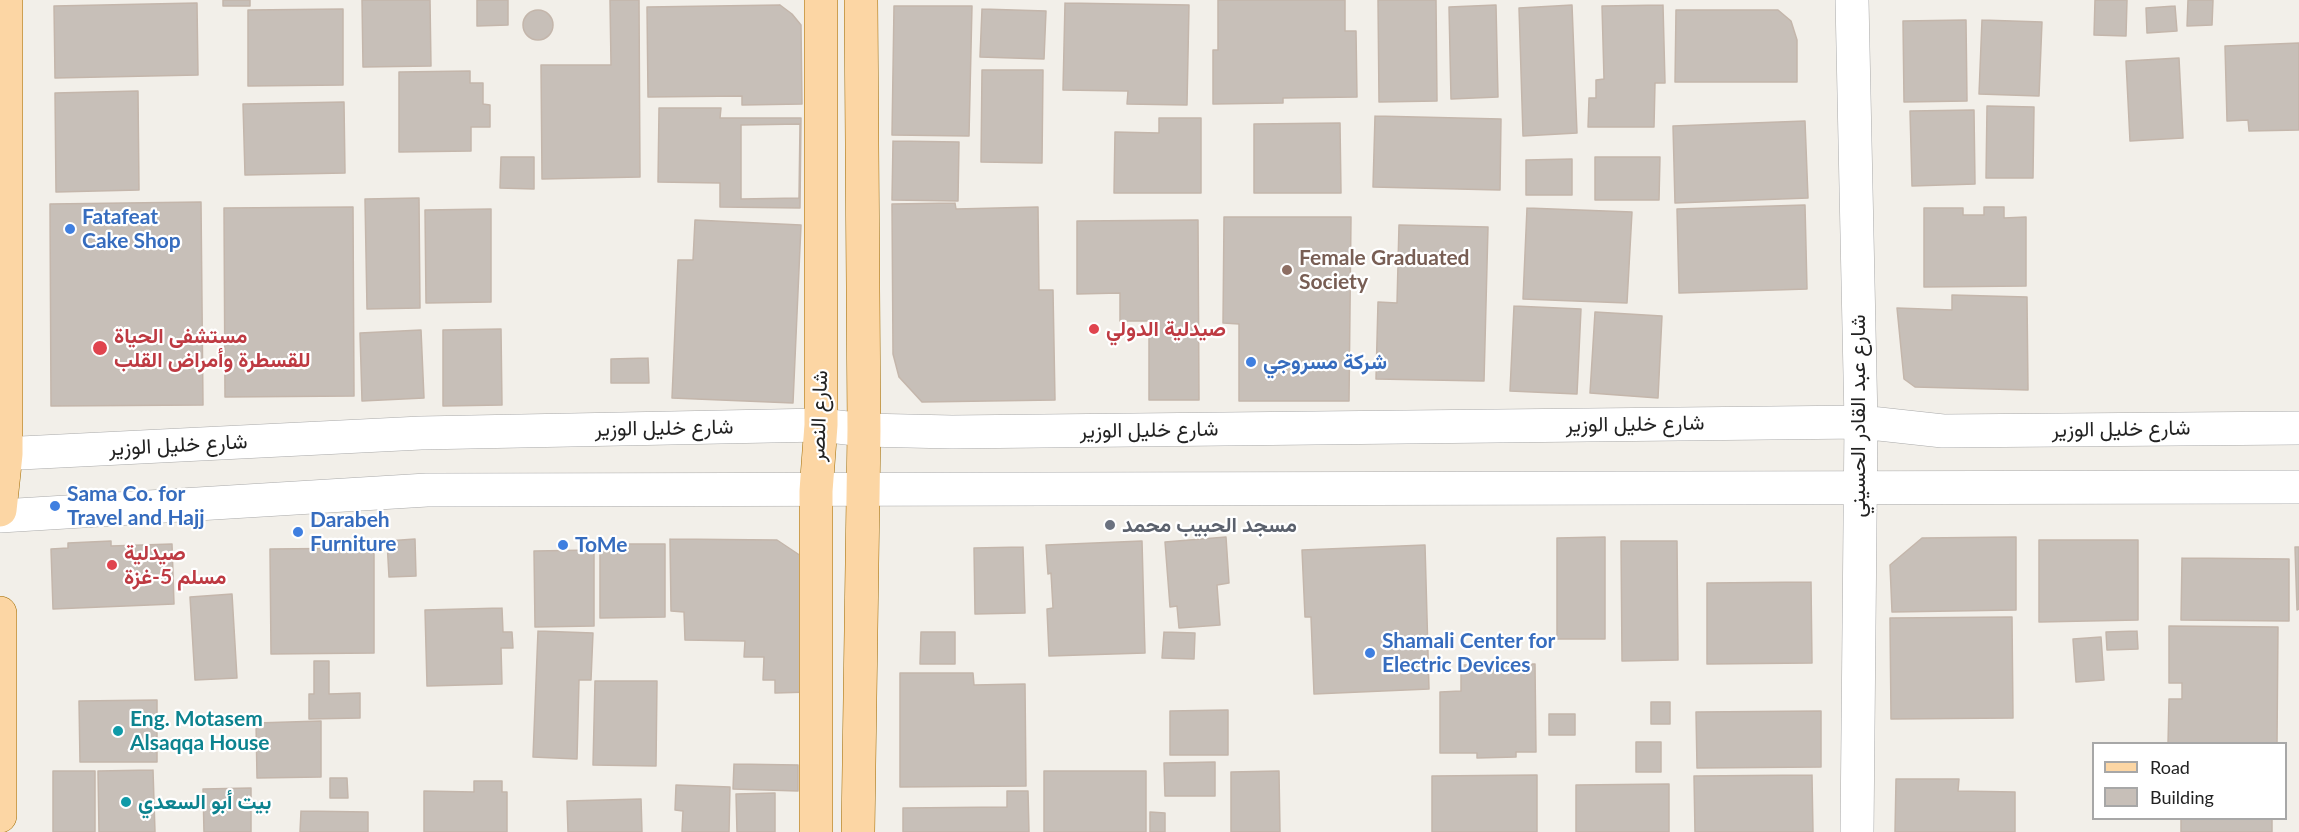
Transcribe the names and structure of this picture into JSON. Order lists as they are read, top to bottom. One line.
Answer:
{"streets":{"main road":["شارع النصر"],"street":["شارع عبد القادر الحسيني","شارع خليل الوزير"]},"crossings":[["شارع النصر","شارع خليل الوزير"],["شارع عبد القادر الحسيني","شارع خليل الوزير"]],"places":["Fatafeat Cake Shop","Female Graduated Society","صيدلية الدولي","مستشفى الحياة للقسطرة وأمراض القلب","شركة مسروجي","Sama Co. for Travel and Hajj","مسجد الحبيب محمد","Darabeh Furniture","ToMe","صيدلية مسلم 5-غزة","Shamali Center for Electric Devices","Eng. Motasem Alsaqqa House","بيت أبو السعدي"],"legend":["Road","Building"]}
